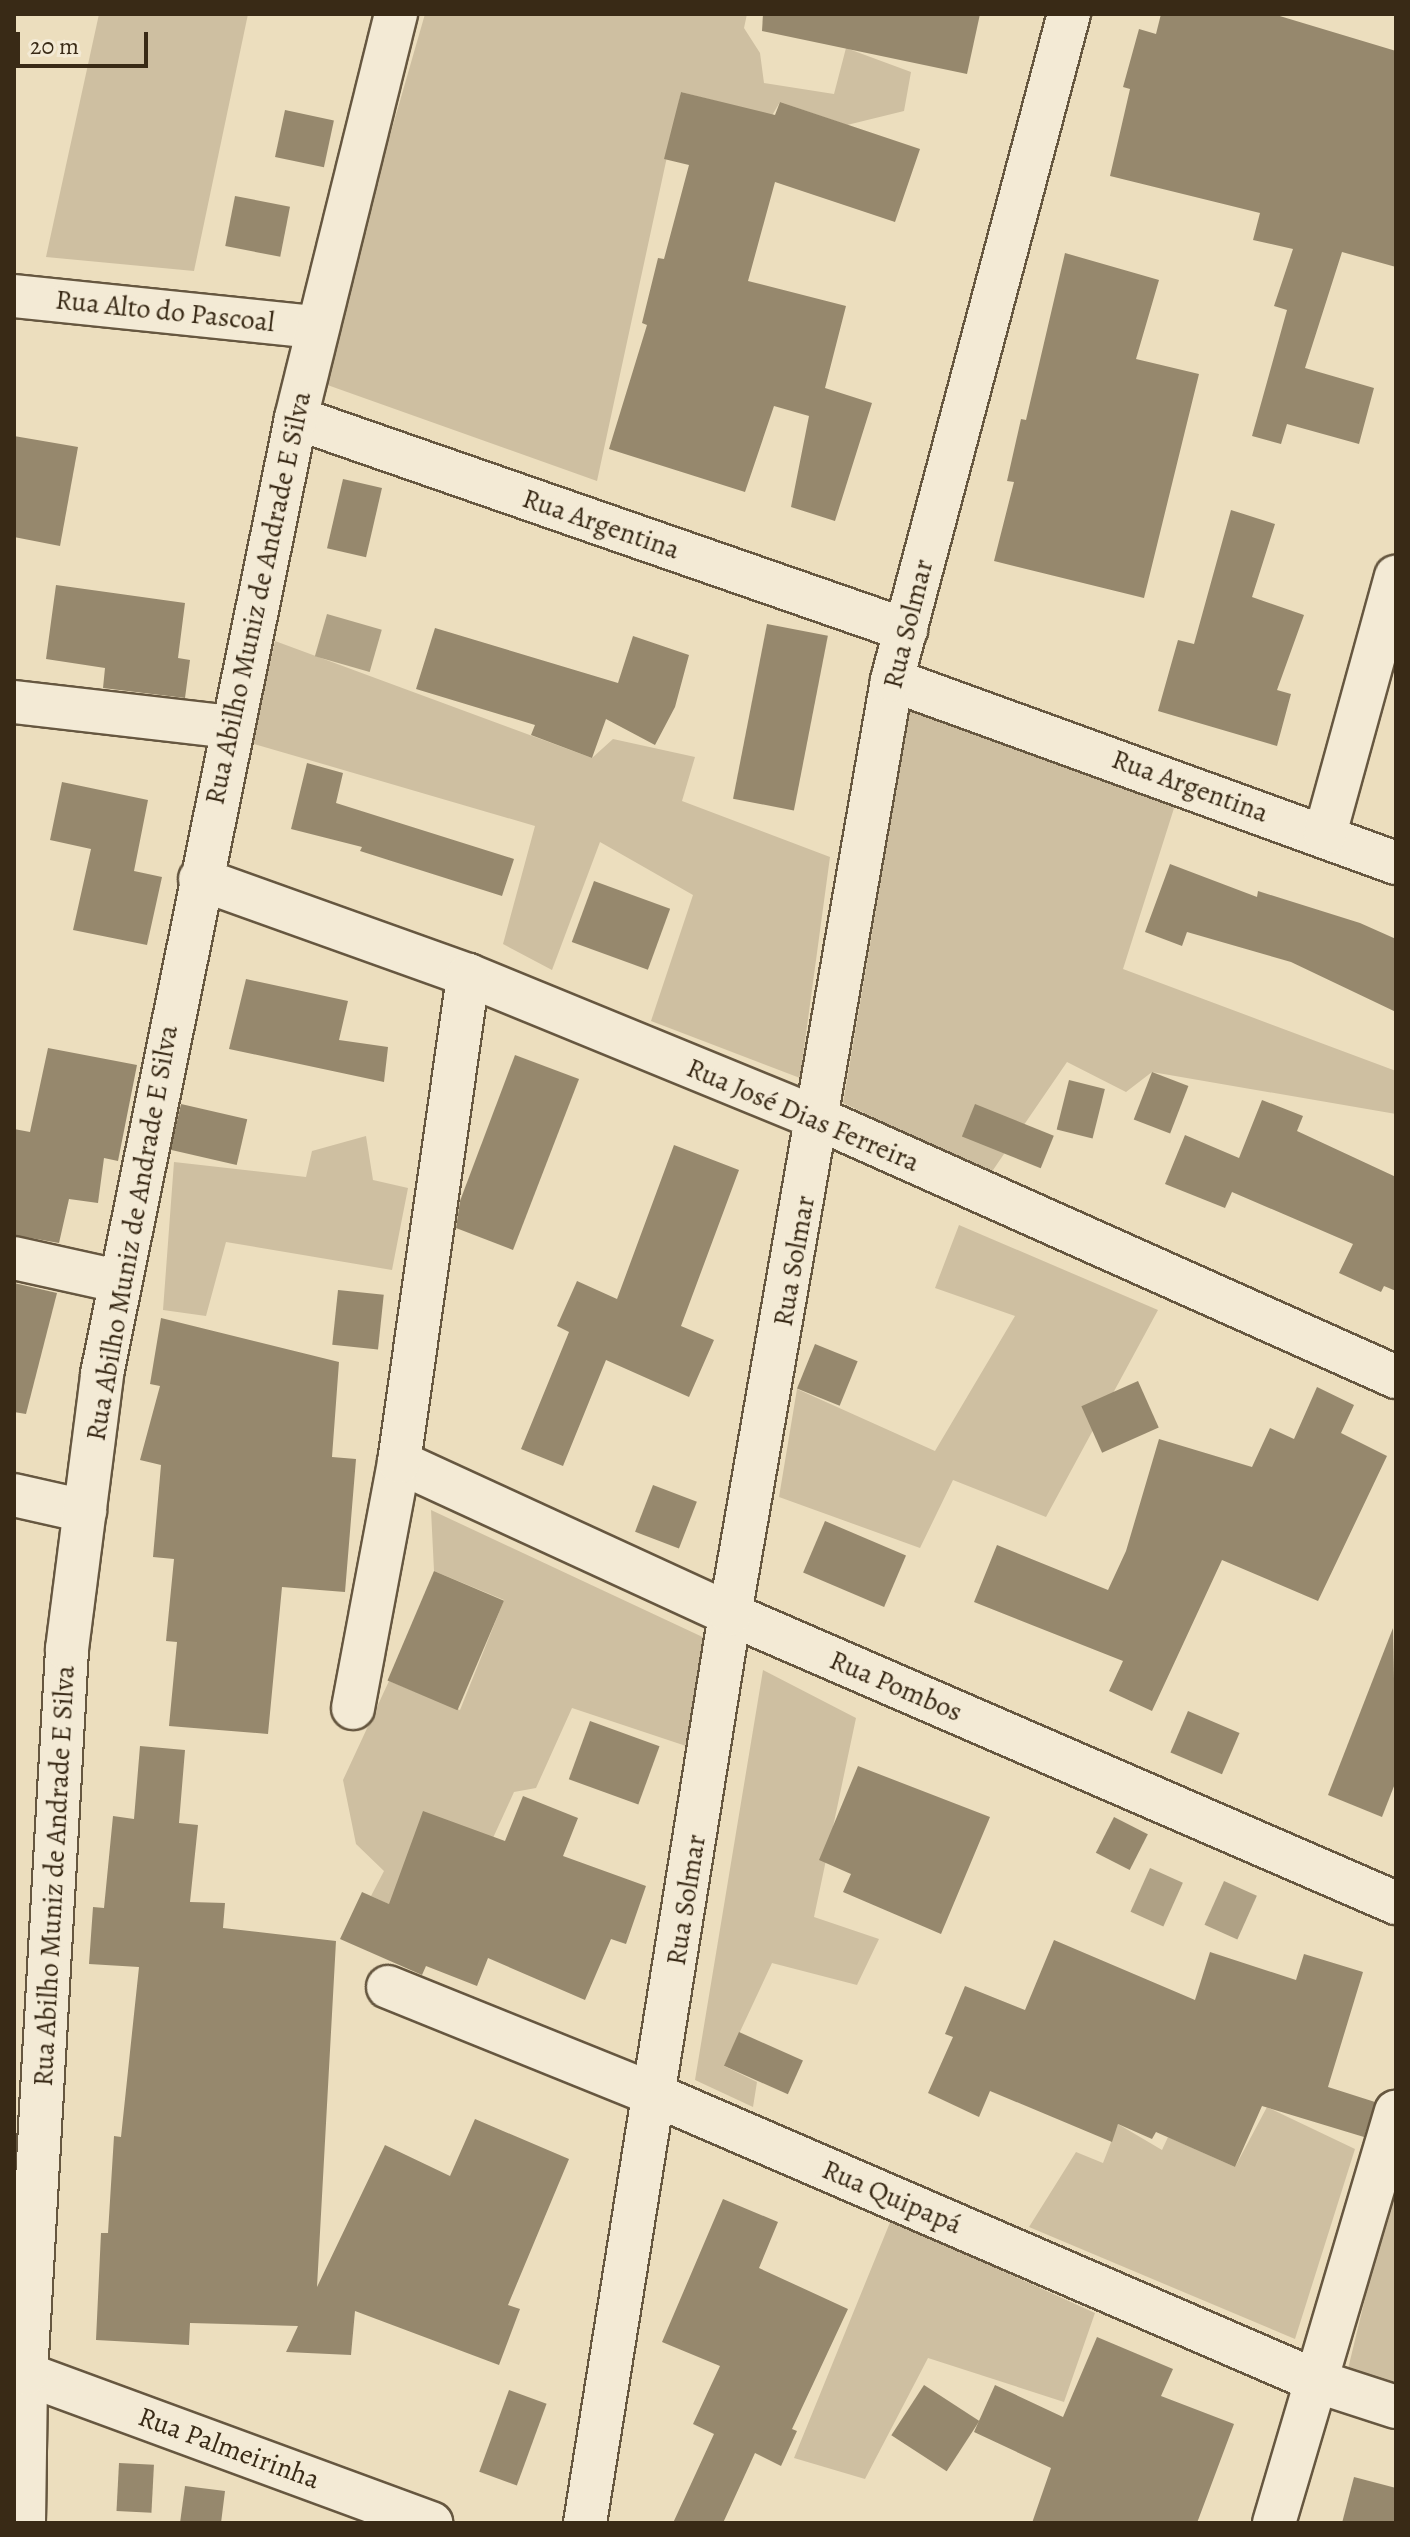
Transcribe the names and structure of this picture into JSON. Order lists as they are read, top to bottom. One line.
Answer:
{"streets":{"street":["Rua Alto do Pascoal","Rua Argentina","Rua Abilho Muniz de Andrade E Silva","Rua Solmar","Rua José Dias Ferreira","Rua Pombos","Rua Quipapá","Rua Palmeirinha"]},"crossings":[["Rua Alto do Pascoal","Rua Abilho Muniz de Andrade E Silva"],["Rua Argentina","Rua Abilho Muniz de Andrade E Silva"],["Rua Argentina","Rua Solmar"],["Rua Abilho Muniz de Andrade E Silva","Rua José Dias Ferreira"],["Rua Abilho Muniz de Andrade E Silva","Rua Palmeirinha"],["Rua Solmar","Rua José Dias Ferreira"],["Rua Solmar","Rua Pombos"],["Rua Solmar","Rua Quipapá"]],"scale_bar":"20 m"}
